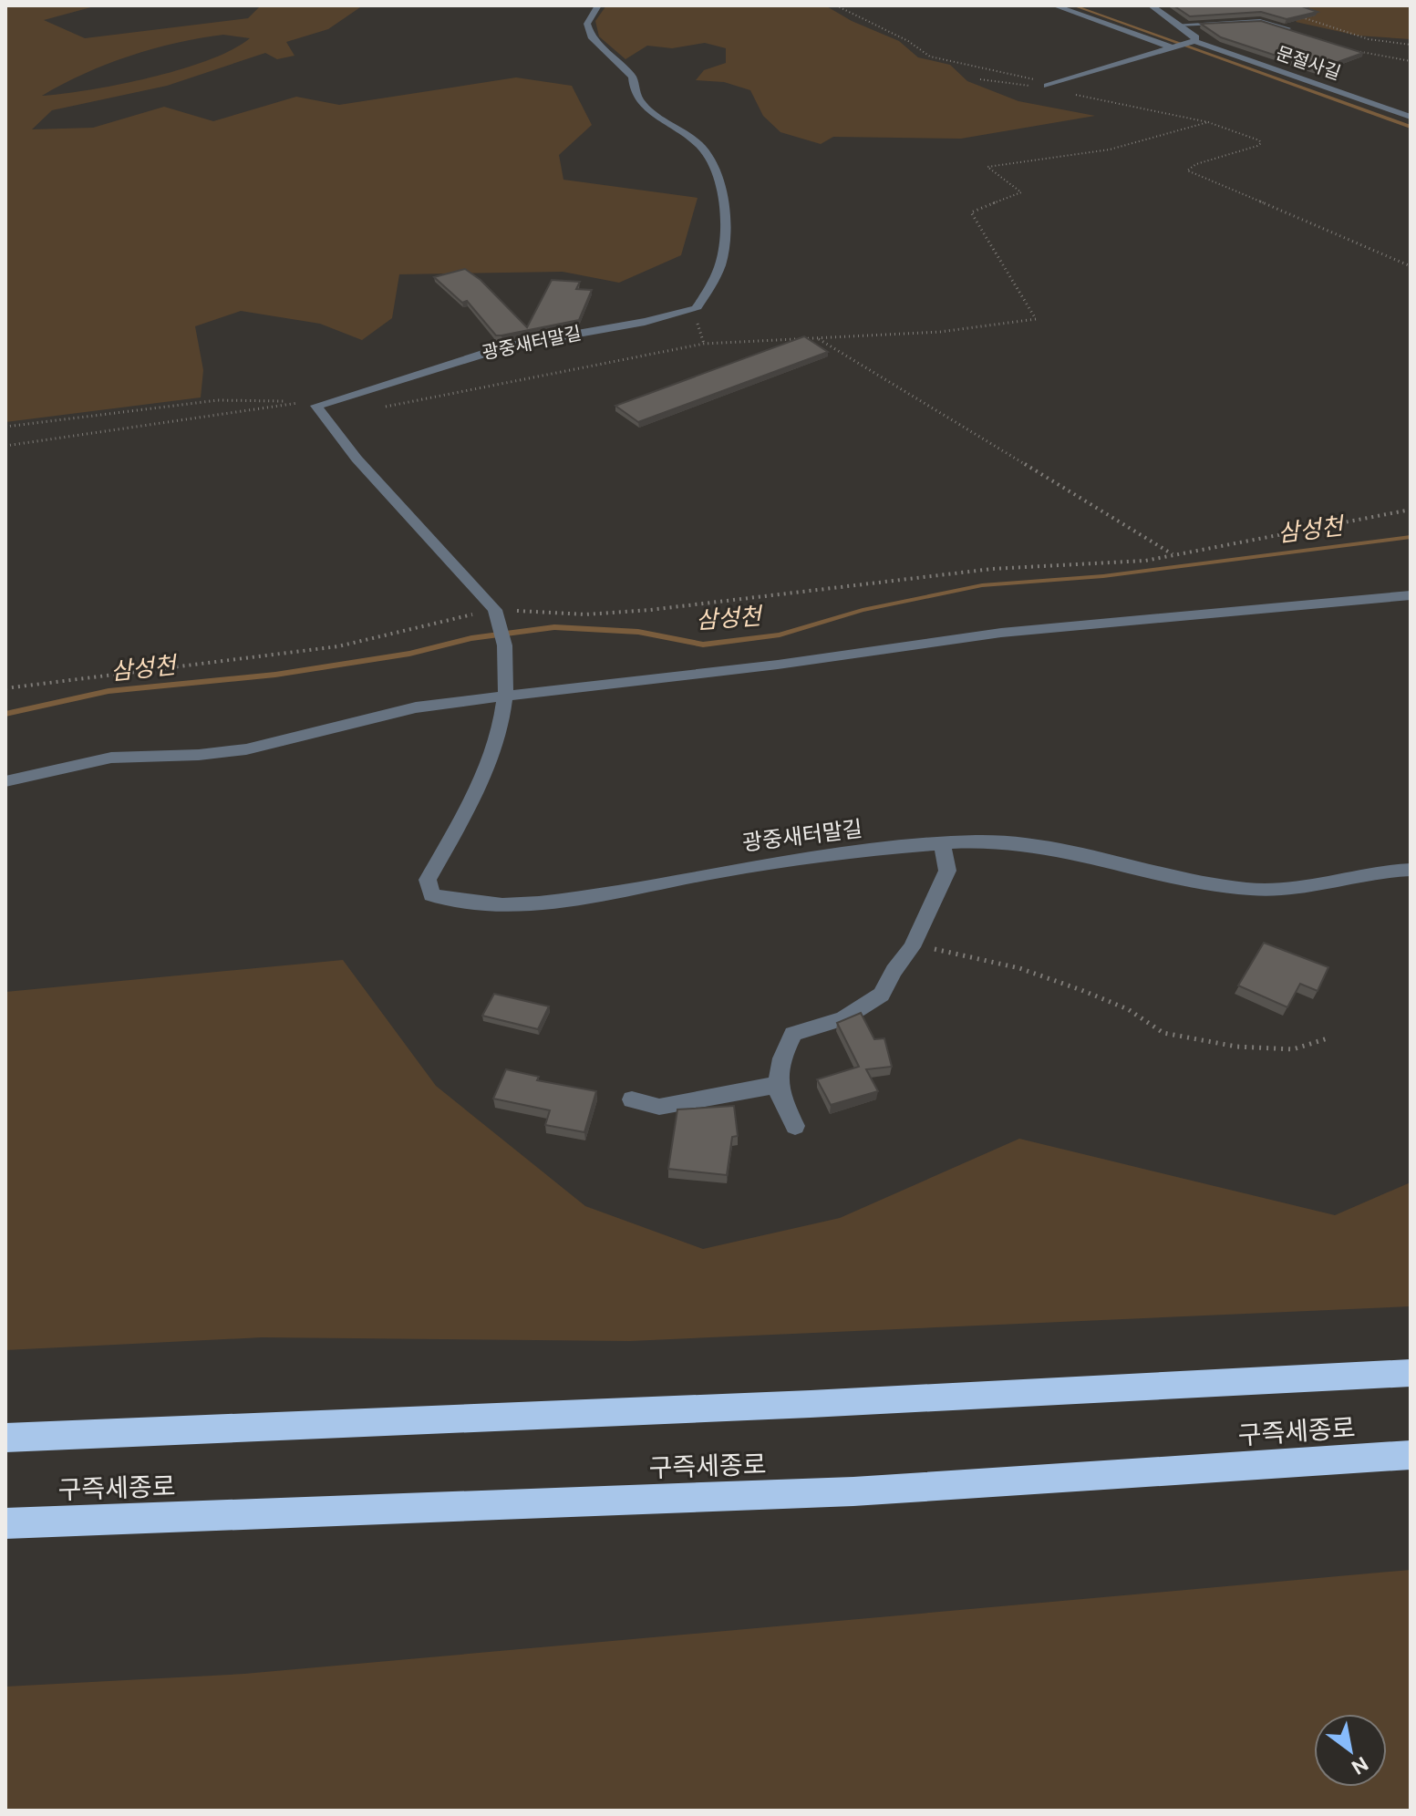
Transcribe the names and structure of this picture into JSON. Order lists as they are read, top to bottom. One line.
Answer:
{"streets":{"highway":["구즉세종로"],"street":["문절사길","광중새터말길"]},"water":["삼성천"],"north":"bottom right"}
